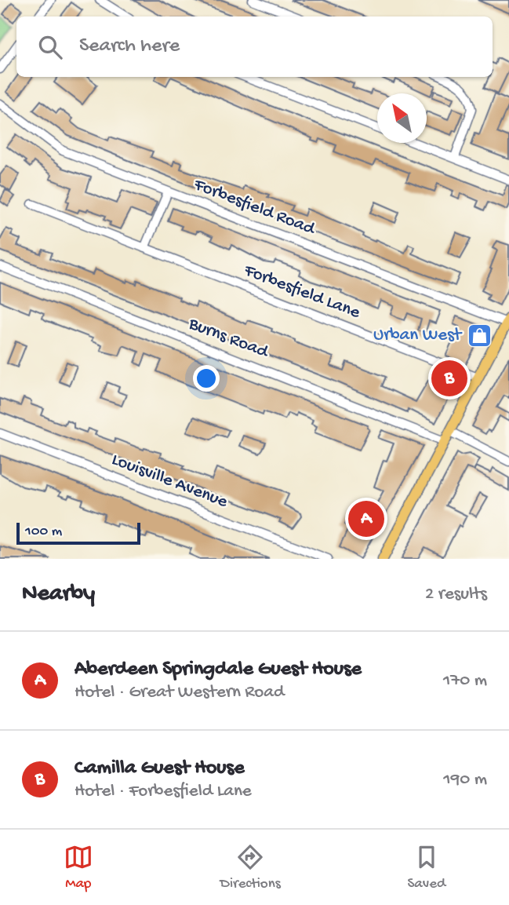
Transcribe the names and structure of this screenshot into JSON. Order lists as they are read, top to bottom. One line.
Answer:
{"streets":{"street":["Forbesfield Road","Forbesfield Lane","Burns Road","Louisville Avenue"]},"places":{"shop":["Urban West"]},"scale_bar":"100 m","north":"top left","page":{"search":"Search here","pins":["B","A"],"scale":"100 m","heading":["Nearby","2 results"],"list":[{"mark":"A","name":"Aberdeen Springdale Guest House","note":"Hotel · Great Western Road","value":"170 m"},{"mark":"B","name":"Camilla Guest House","note":"Hotel · Forbesfield Lane","value":"190 m"}],"nav":["Map","Directions","Saved"]}}
